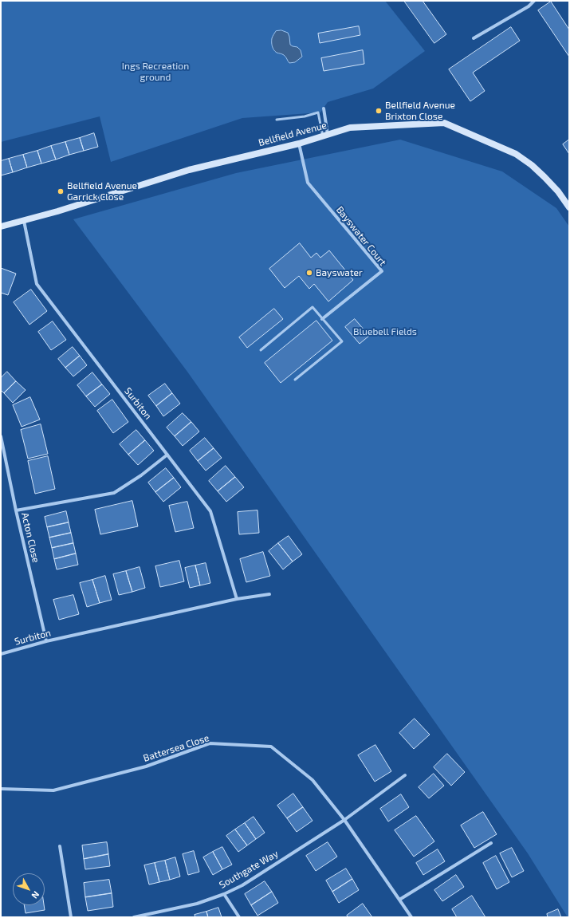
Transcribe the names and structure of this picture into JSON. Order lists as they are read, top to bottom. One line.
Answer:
{"streets":{"street":["Bellfield Avenue","Bayswater Court","Surbiton","Acton Close","Battersea Close","Southgate Way"]},"crossings":[["Bellfield Avenue","Bayswater Court"],["Bellfield Avenue","Surbiton"],["Surbiton","Acton Close"],["Battersea Close","Southgate Way"]],"parks":["Ings Recreation ground","Bluebell Fields"],"places":["Bellfield Avenue Brixton Close","Bellfield Avenue Garrick Close","Bayswater"],"north":"bottom right"}
